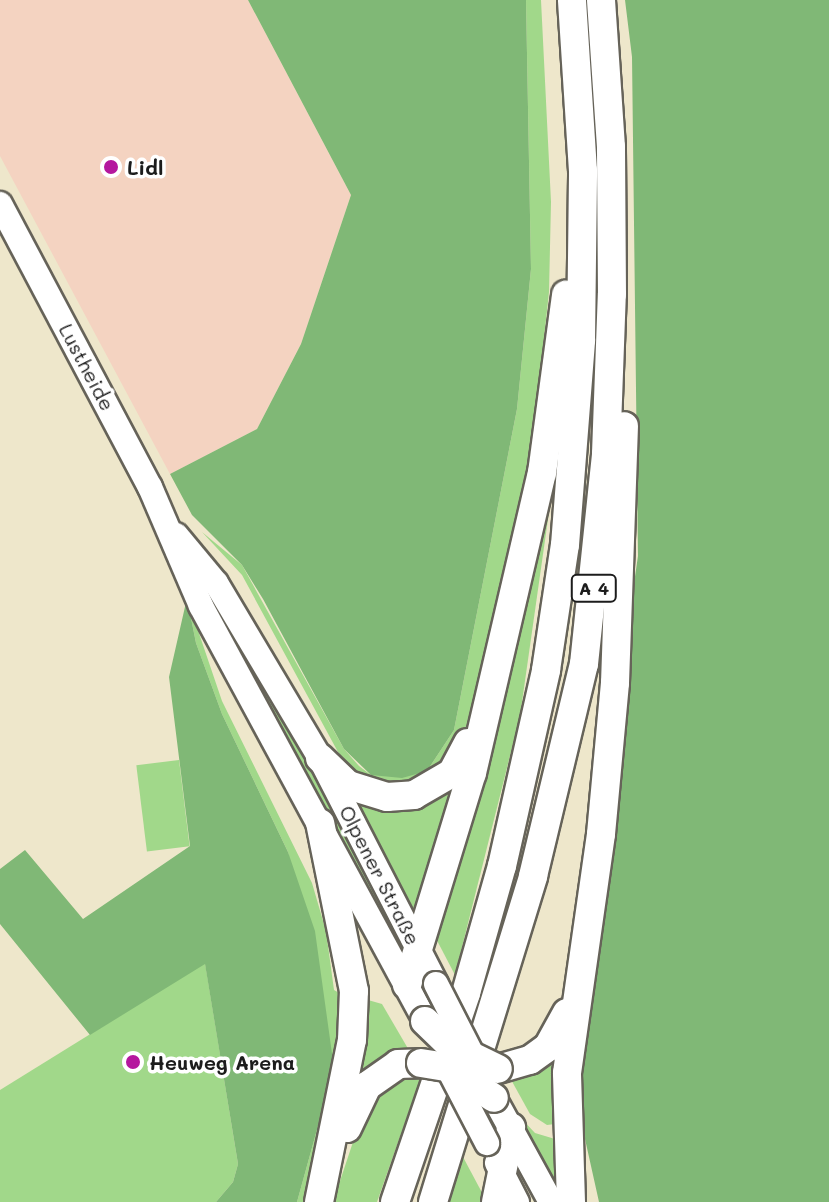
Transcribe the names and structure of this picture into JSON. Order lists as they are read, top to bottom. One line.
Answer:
{"streets":{"highway":["A 4"],"main road":["Lustheide","Olpener Straße"]},"crossings":[["Lustheide","Olpener Straße"]],"places":["Lidl","Heuweg Arena"]}
